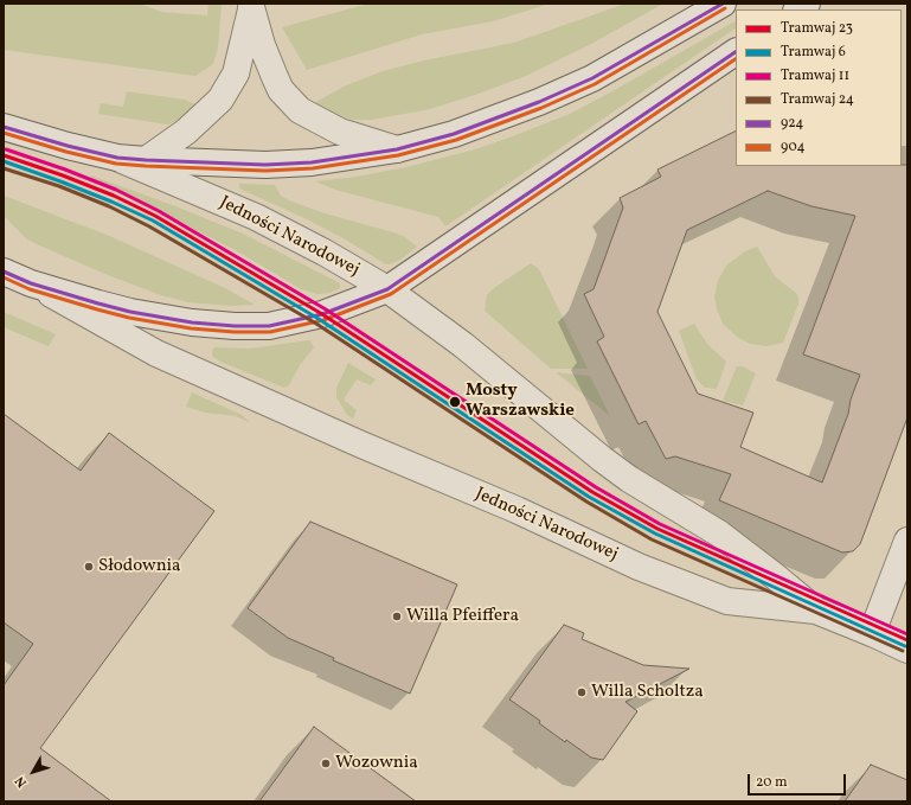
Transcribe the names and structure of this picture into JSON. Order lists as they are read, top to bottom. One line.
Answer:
{"streets":{"street":["Jedności Narodowej"]},"places":["Mosty Warszawskie","Słodownia","Willa Pfeiffera","Willa Scholtza","Wozownia"],"lines":["transit line 924","transit line 904","tram line 11","tram line 23","tram line 6","tram line 24"],"legend":["Tramwaj 23","Tramwaj 6","Tramwaj 11","Tramwaj 24","924","904"],"scale_bar":"20 m","north":"bottom left"}
